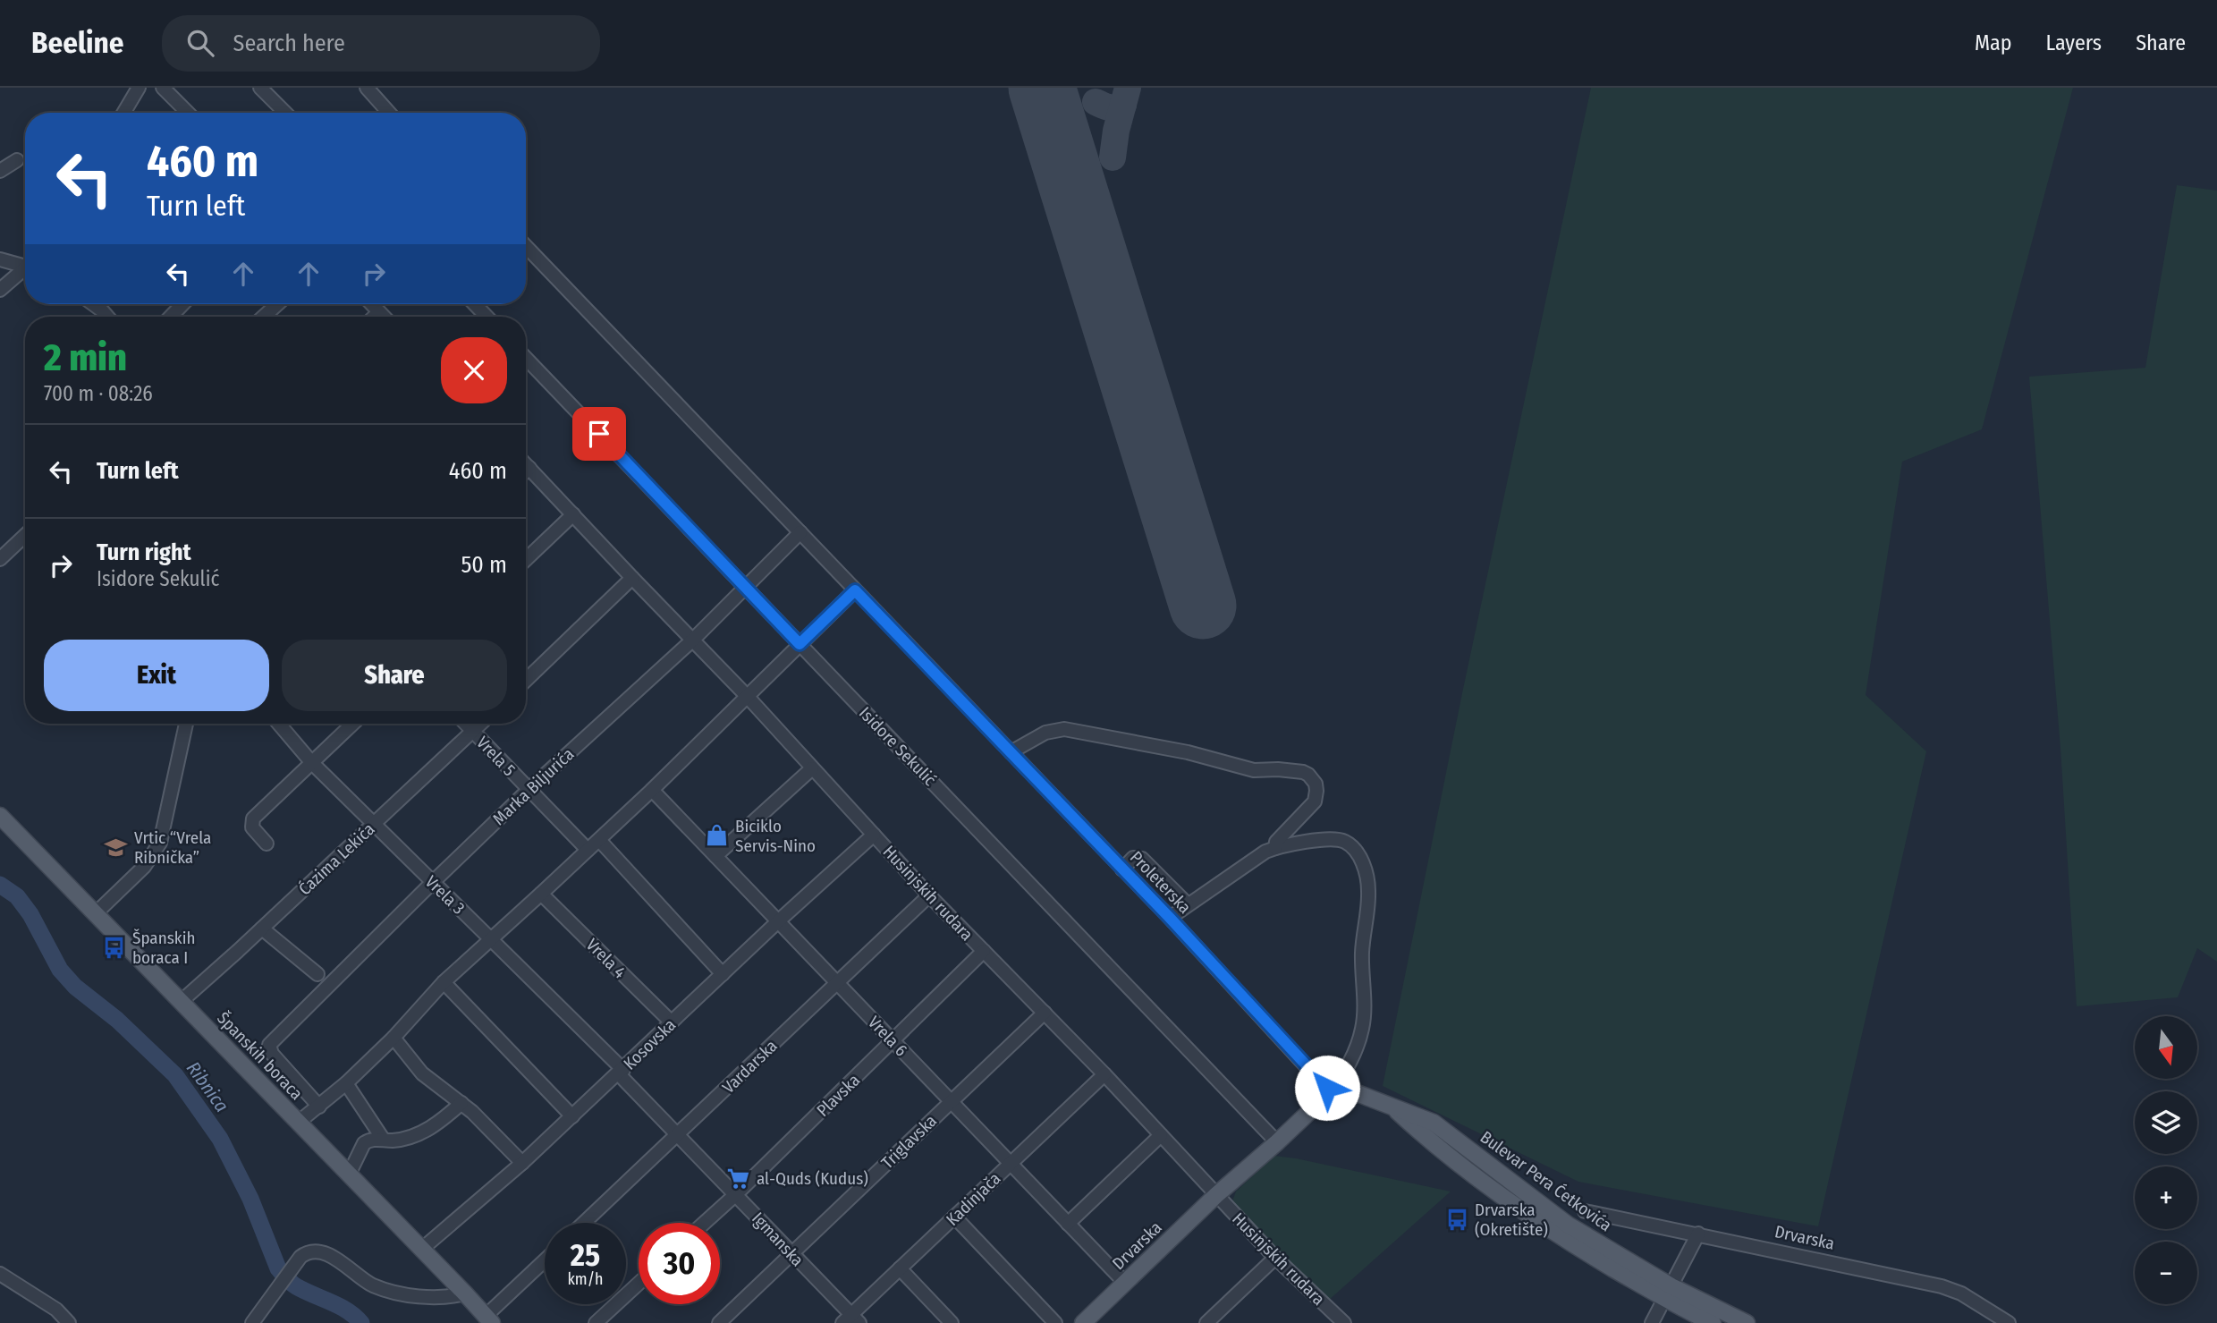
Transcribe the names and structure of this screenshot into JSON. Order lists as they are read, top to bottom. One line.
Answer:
{"streets":{"main road":["Španskih boraca","Bulevar Pera Ćetkovića","Drvarska"],"street":["Isidore Sekulić","Vrela 5","Marka Biljurića","Ćazima Lekića","Proleterska","Husinjskih rudara","Vrela 3","Vrela 4","Vrela 6","Kosovska","Vardarska","Plavska","Triglavska","Kadinjača","Igmanska"]},"crossings":[["Isidore Sekulić","Marka Biljurića"],["Vrela 5","Marka Biljurića"],["Vrela 5","Ćazima Lekića"],["Marka Biljurića","Proleterska"],["Marka Biljurića","Husinjskih rudara"],["Marka Biljurića","Vrela 3"],["Ćazima Lekića","Vrela 3"],["Ćazima Lekića","Španskih boraca"],["Proleterska","Bulevar Pera Ćetkovića"],["Husinjskih rudara","Kosovska"],["Husinjskih rudara","Vardarska"],["Husinjskih rudara","Plavska"],["Husinjskih rudara","Triglavska"],["Husinjskih rudara","Kadinjača"],["Husinjskih rudara","Drvarska"],["Vrela 3","Kosovska"],["Vrela 3","Igmanska"],["Vrela 4","Kosovska"],["Vrela 6","Kosovska"],["Vrela 6","Vardarska"],["Vrela 6","Plavska"],["Vrela 6","Triglavska"],["Vrela 6","Kadinjača"],["Vrela 6","Drvarska"],["Kosovska","Španskih boraca"],["Kosovska","Igmanska"],["Vardarska","Igmanska"],["Plavska","Igmanska"],["Triglavska","Igmanska"],["Kadinjača","Igmanska"]],"water":["Ribnica"],"places":{"shop":["Biciklo Servis-Nino"],"school or university":["Vrtic “Vrela Ribnička”"],"bus stop":["Španskih boraca I","Drvarska (Okretište)"],"supermarket":["al-Quds (Kudus)"]},"north":"bottom","page":{"header":"Beeline","search":"Search here","nav":["Map","Layers","Share"],"turn":["460 m","Turn left"],"heading":["2 min","700 m · 08:26"],"list":[{"name":"Turn left","value":"460 m"},{"name":"Turn right","note":"Isidore Sekulić","value":"50 m"}],"buttons":["Exit","Share"],"map_buttons":["+","−"],"speed":"25 km/h","limit":"30"}}
